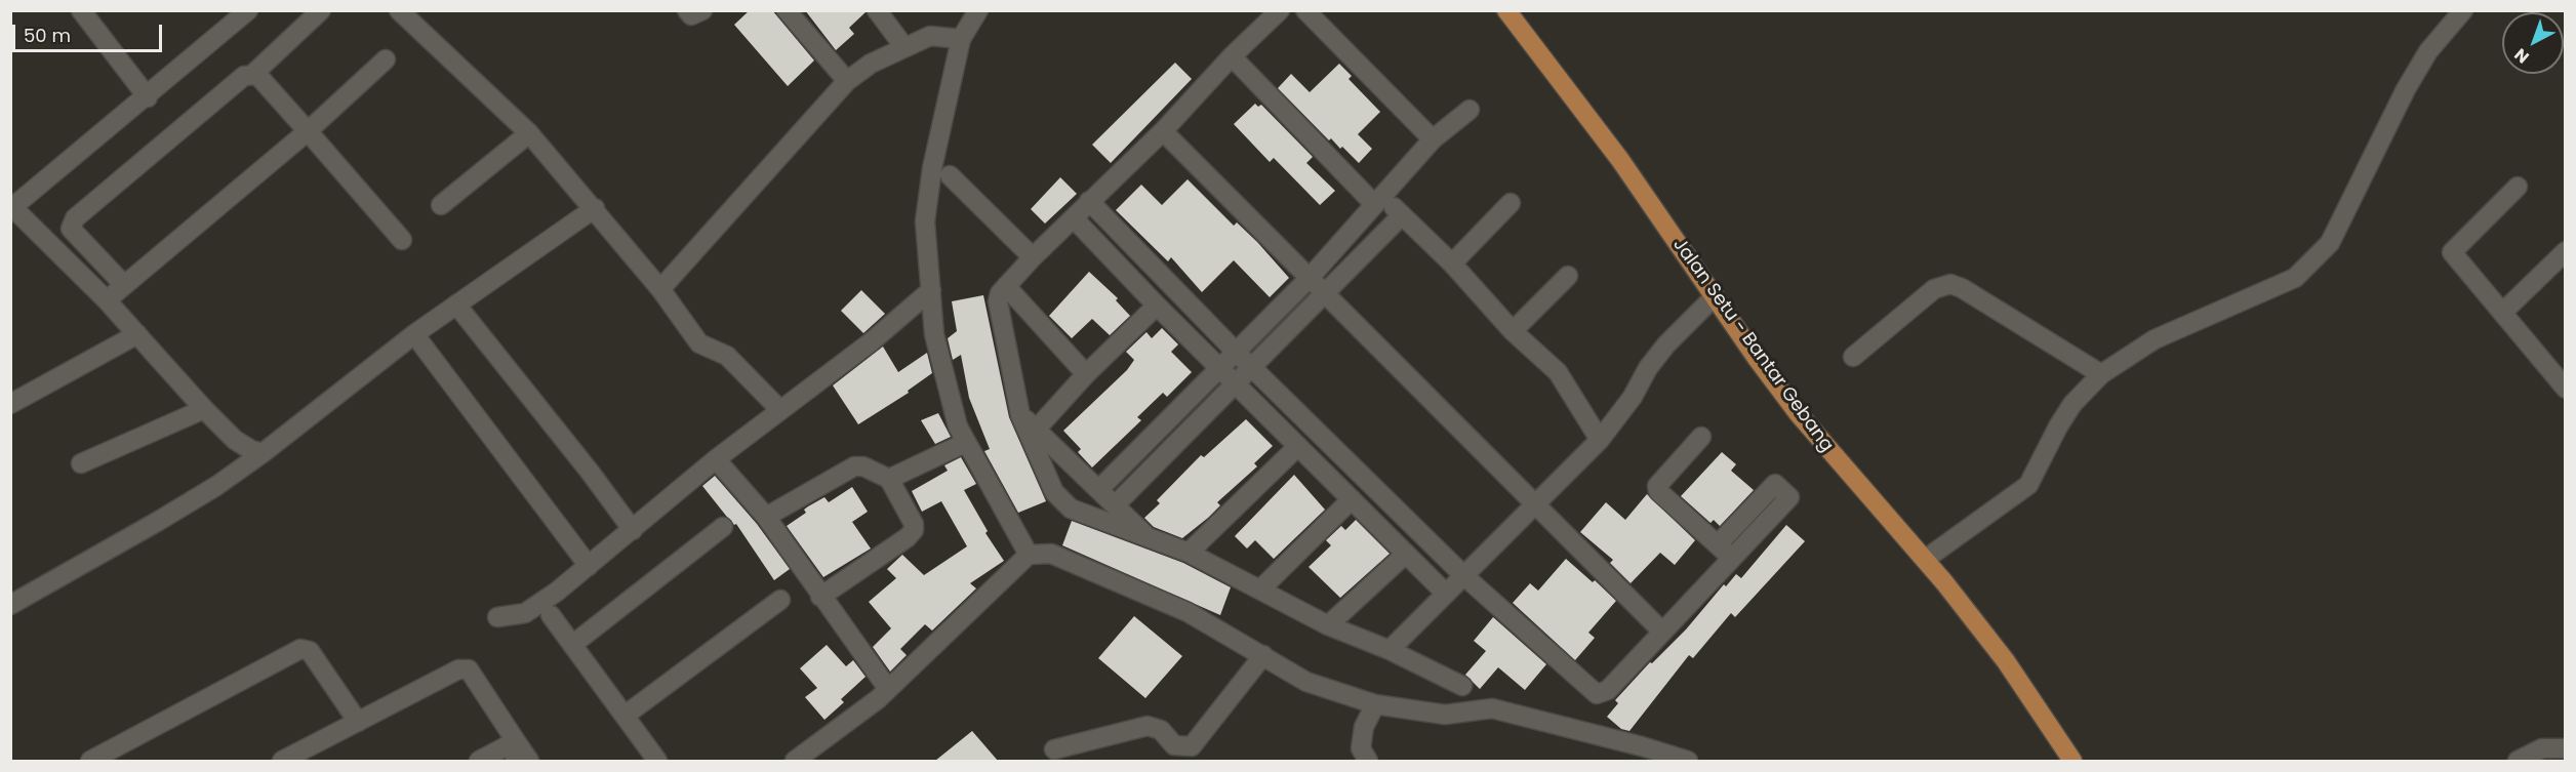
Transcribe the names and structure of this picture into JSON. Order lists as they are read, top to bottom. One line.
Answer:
{"streets":{"main road":["Jalan Setu - Bantar Gebang"]},"scale_bar":"50 m","north":"bottom left"}
